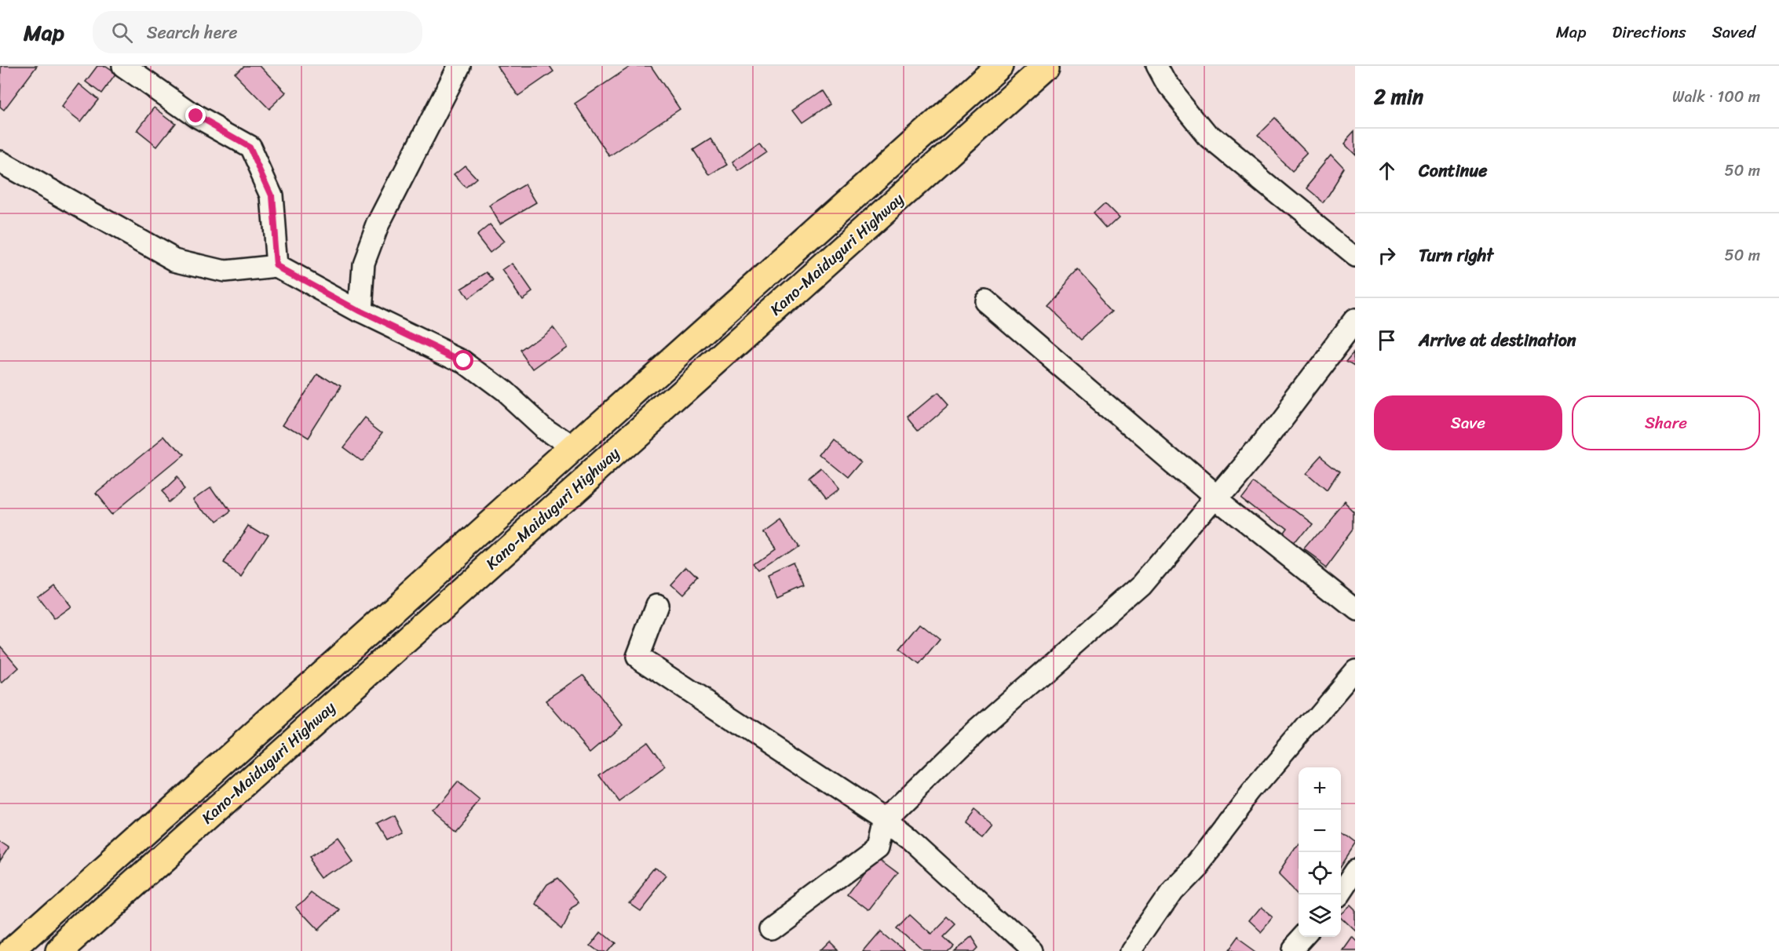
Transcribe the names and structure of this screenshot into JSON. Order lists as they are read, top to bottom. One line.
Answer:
{"streets":{"highway":["Kano-Maiduguri Highway"]},"page":{"header":"Map","search":"Search here","nav":["Map","Directions","Saved"],"heading":["2 min","Walk · 100 m"],"list":[["Continue","50 m"],["Turn right","50 m"],"Arrive at destination"],"buttons":["Save","Share"],"map_buttons":["+","−"]}}
